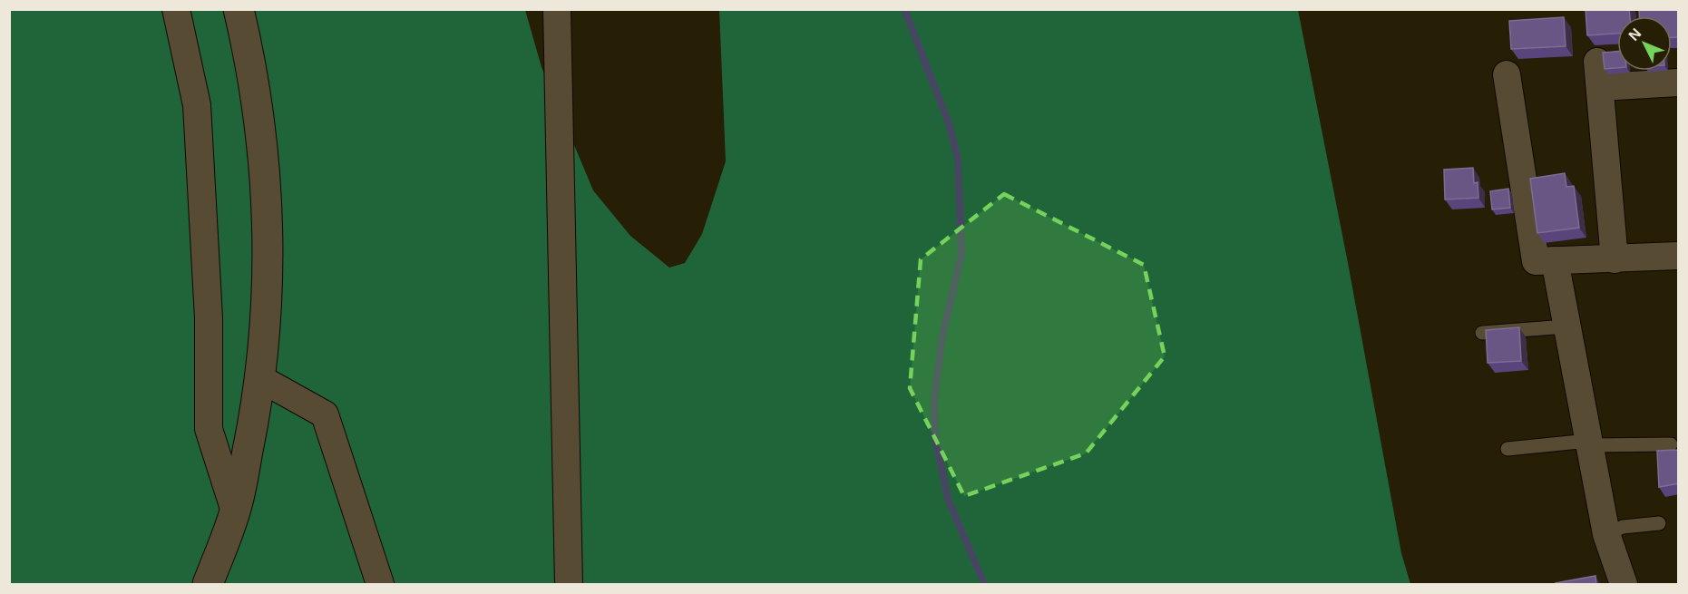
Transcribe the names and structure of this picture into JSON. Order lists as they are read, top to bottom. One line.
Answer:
{"north":"top left"}
